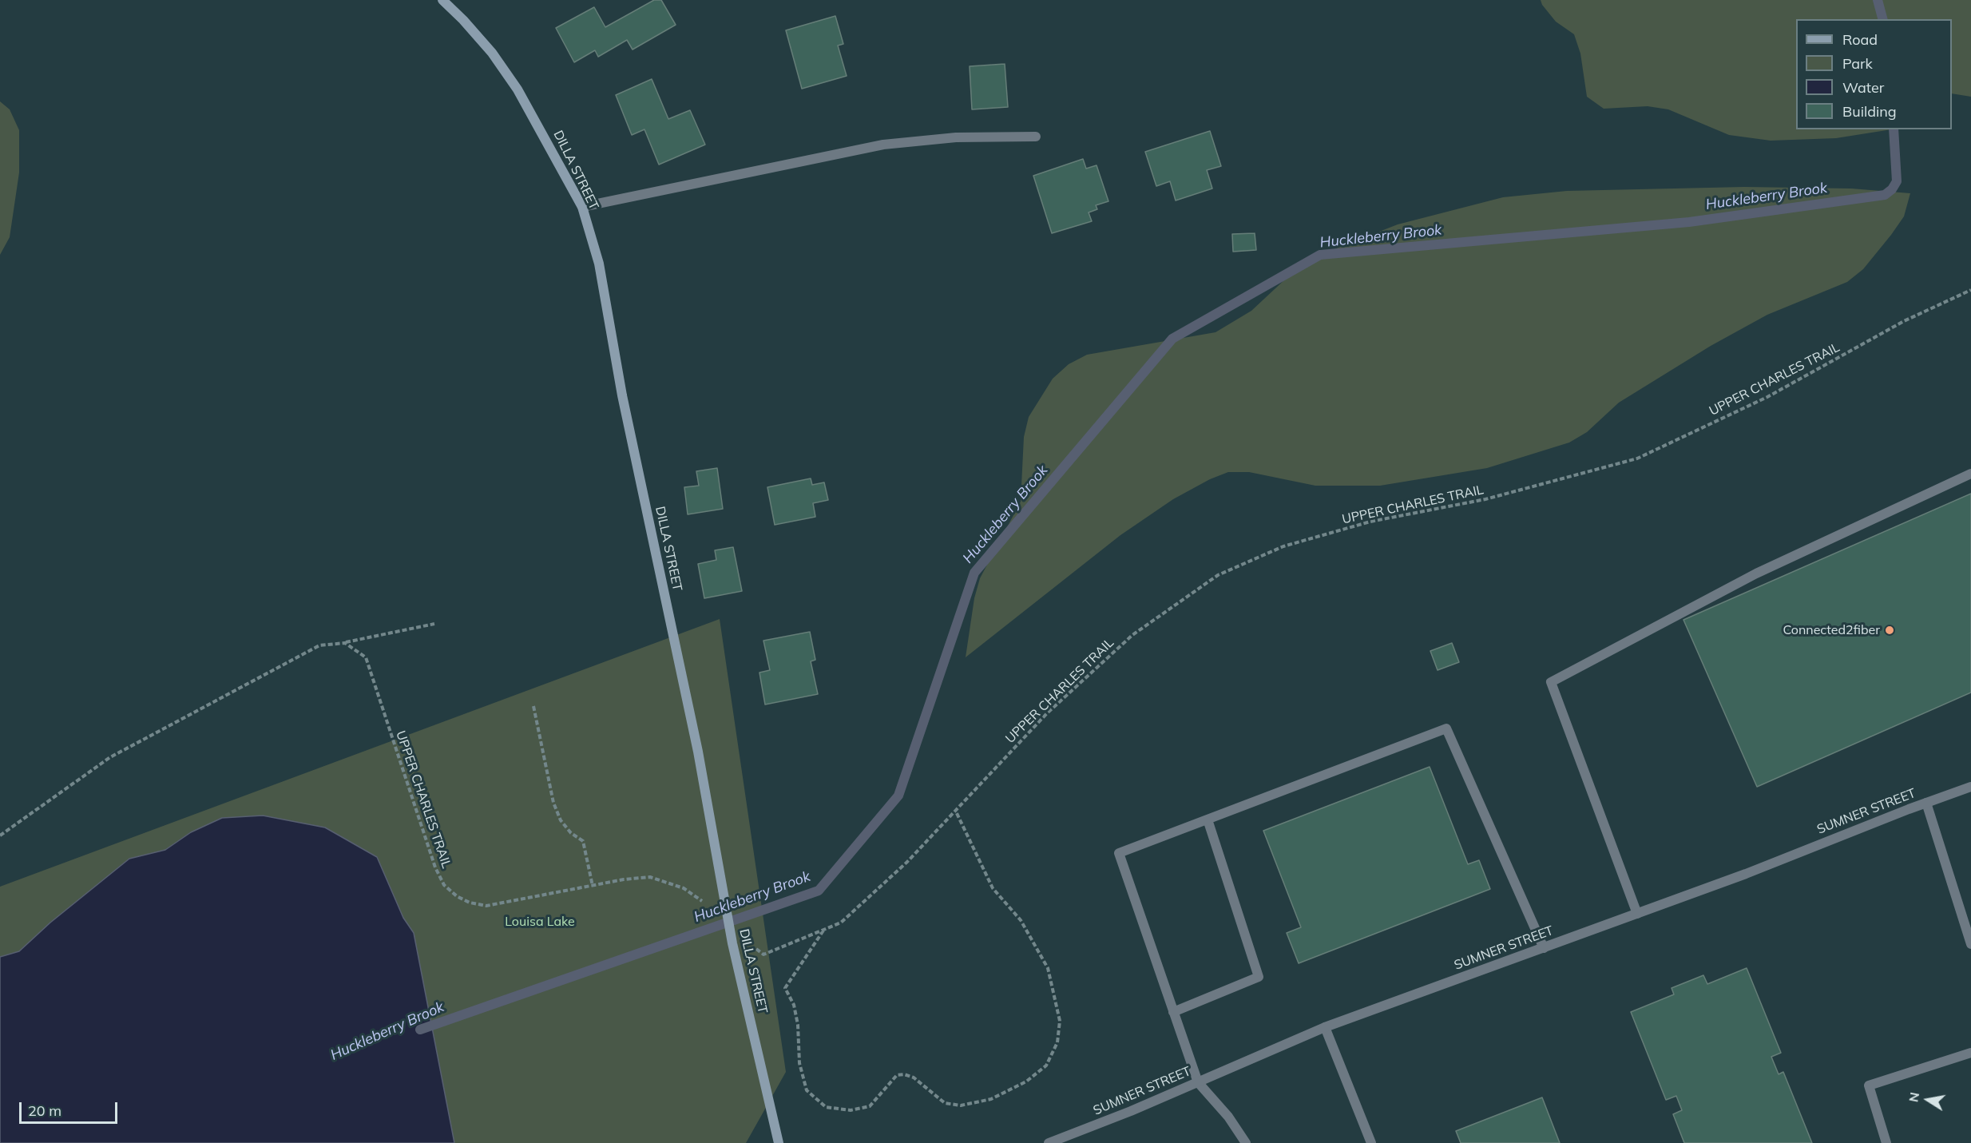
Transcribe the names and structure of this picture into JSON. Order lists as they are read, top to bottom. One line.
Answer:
{"streets":{"main road":["DILLA STREET"],"street":["SUMNER STREET"],"path":["UPPER CHARLES TRAIL"]},"water":["Huckleberry Brook"],"parks":["Louisa Lake"],"places":["Connected2fiber"],"legend":["Road","Park","Water","Building"],"scale_bar":"20 m","north":"left"}
